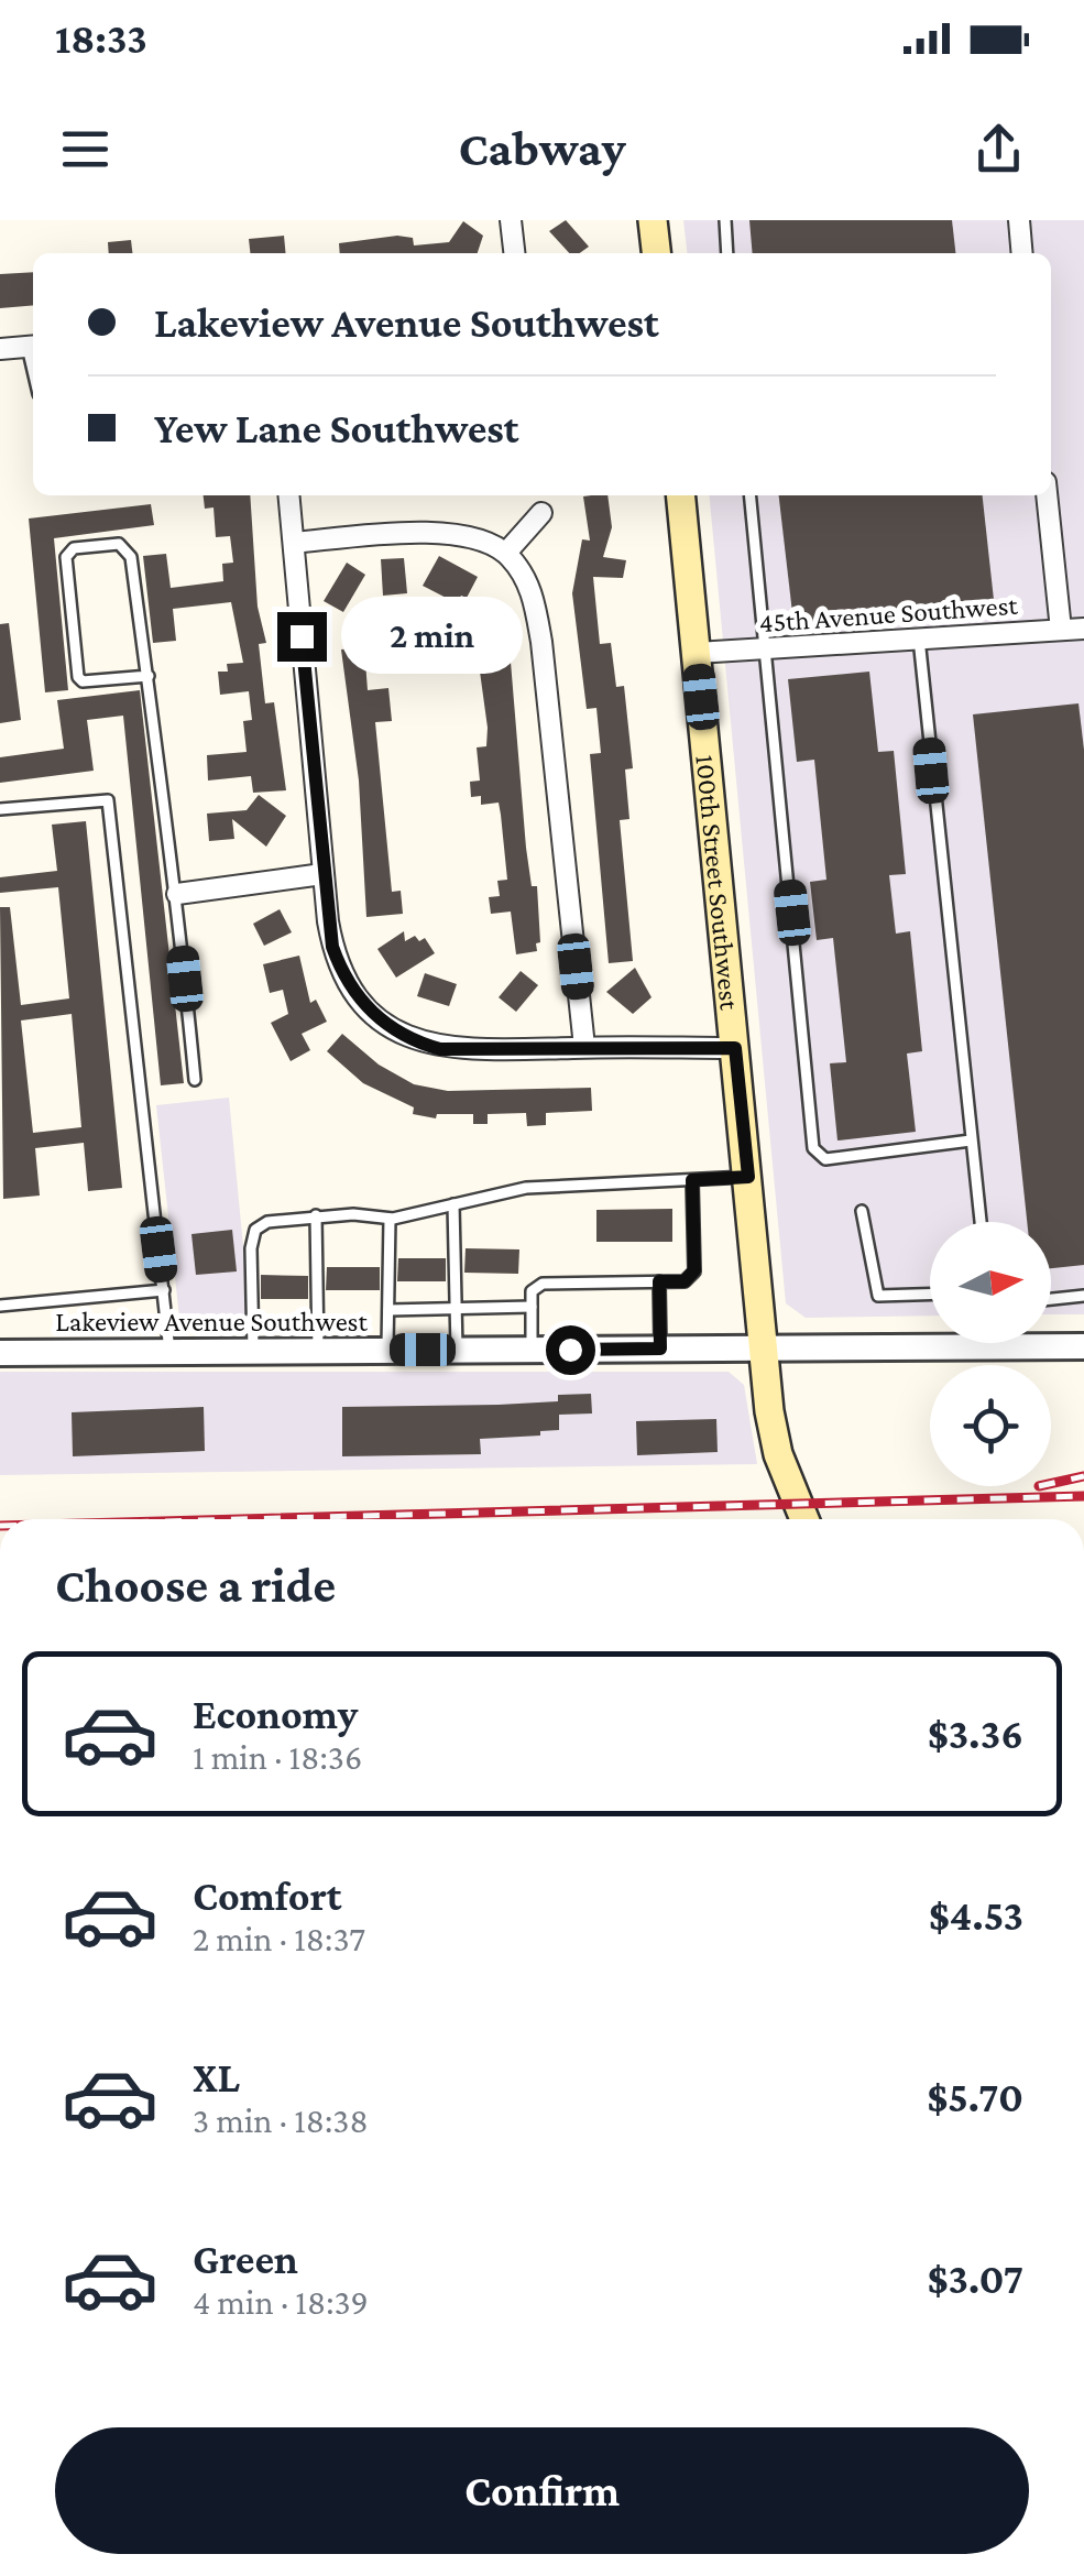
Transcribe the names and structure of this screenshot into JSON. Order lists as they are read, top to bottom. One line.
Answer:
{"streets":{"main road":["100th Street Southwest"],"street":["45th Avenue Southwest","Lakeview Avenue Southwest"]},"crossings":[["45th Avenue Southwest","100th Street Southwest"],["100th Street Southwest","Lakeview Avenue Southwest"]],"north":"right","page":{"status":"18:33","header":"Cabway","banner":["Lakeview Avenue Southwest","Yew Lane Southwest"],"bubble":"2 min","heading":"Choose a ride","list":[{"name":"Economy","note":"1 min · 18:36","value":"$3.36"},{"name":"Comfort","note":"2 min · 18:37","value":"$4.53"},{"name":"XL","note":"3 min · 18:38","value":"$5.70"},{"name":"Green","note":"4 min · 18:39","value":"$3.07"}],"buttons":"Confirm"}}
